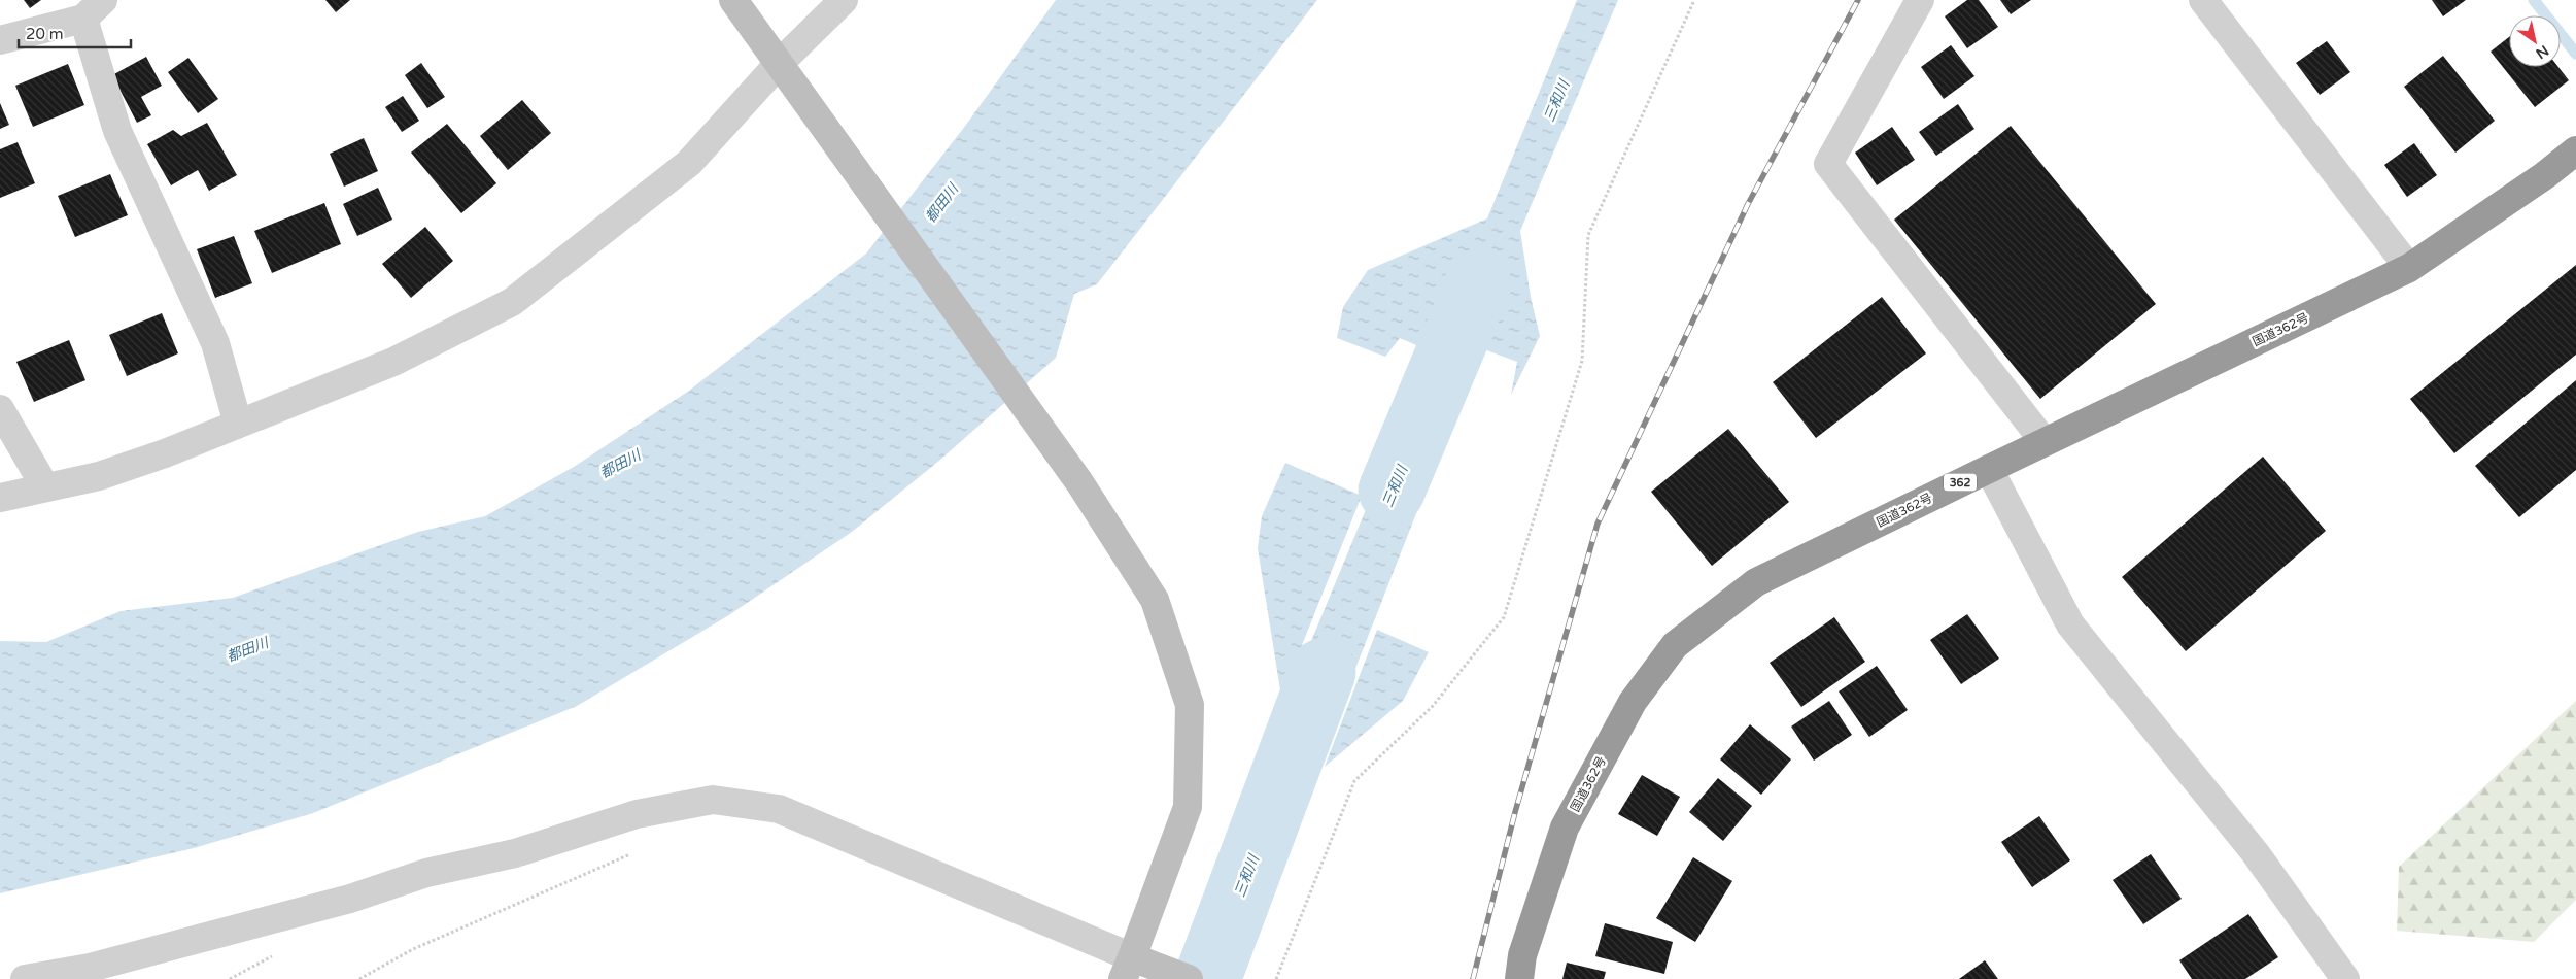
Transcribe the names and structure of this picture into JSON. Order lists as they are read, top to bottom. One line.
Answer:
{"streets":{"highway":["国道362号","362"]},"water":["三和川","都田川"],"scale_bar":"20 m","north":"bottom right"}
